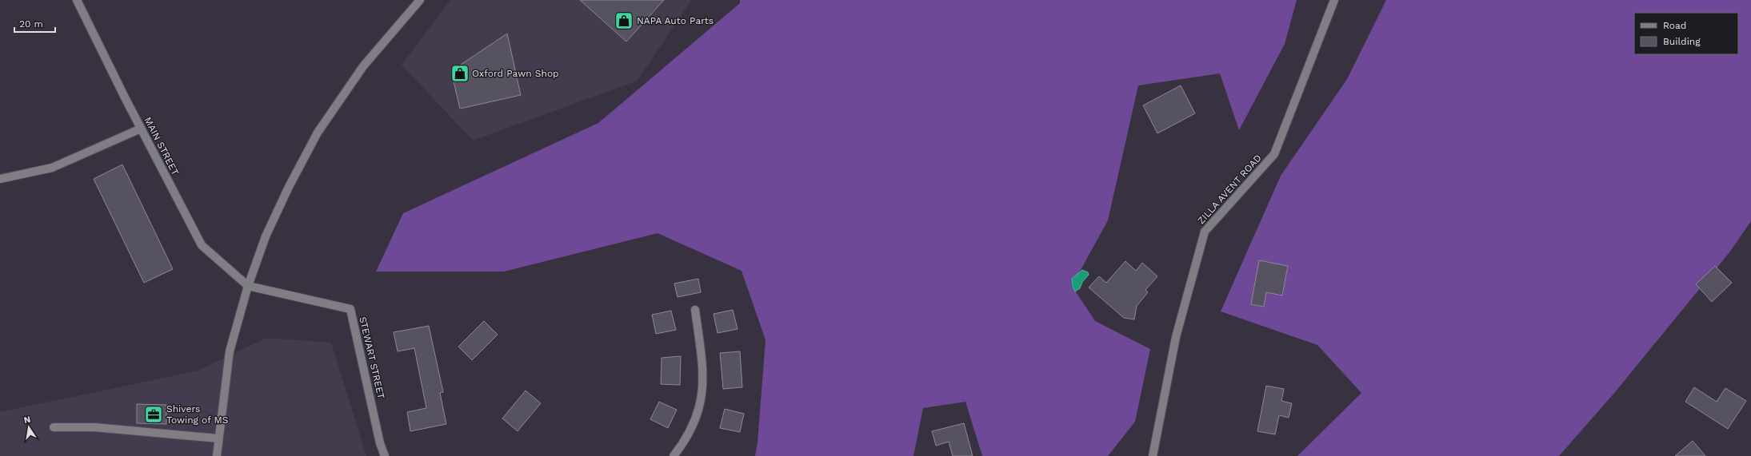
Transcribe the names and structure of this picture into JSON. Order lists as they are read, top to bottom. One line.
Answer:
{"streets":{"street":["MAIN STREET","ZILLA AVENT ROAD","STEWART STREET"]},"crossings":[["MAIN STREET","STEWART STREET"]],"places":{"shop":["NAPA Auto Parts","Oxford Pawn Shop"],"office":["Shivers Towing of MS"]},"legend":["Road","Building"],"scale_bar":"20 m","north":"top"}
